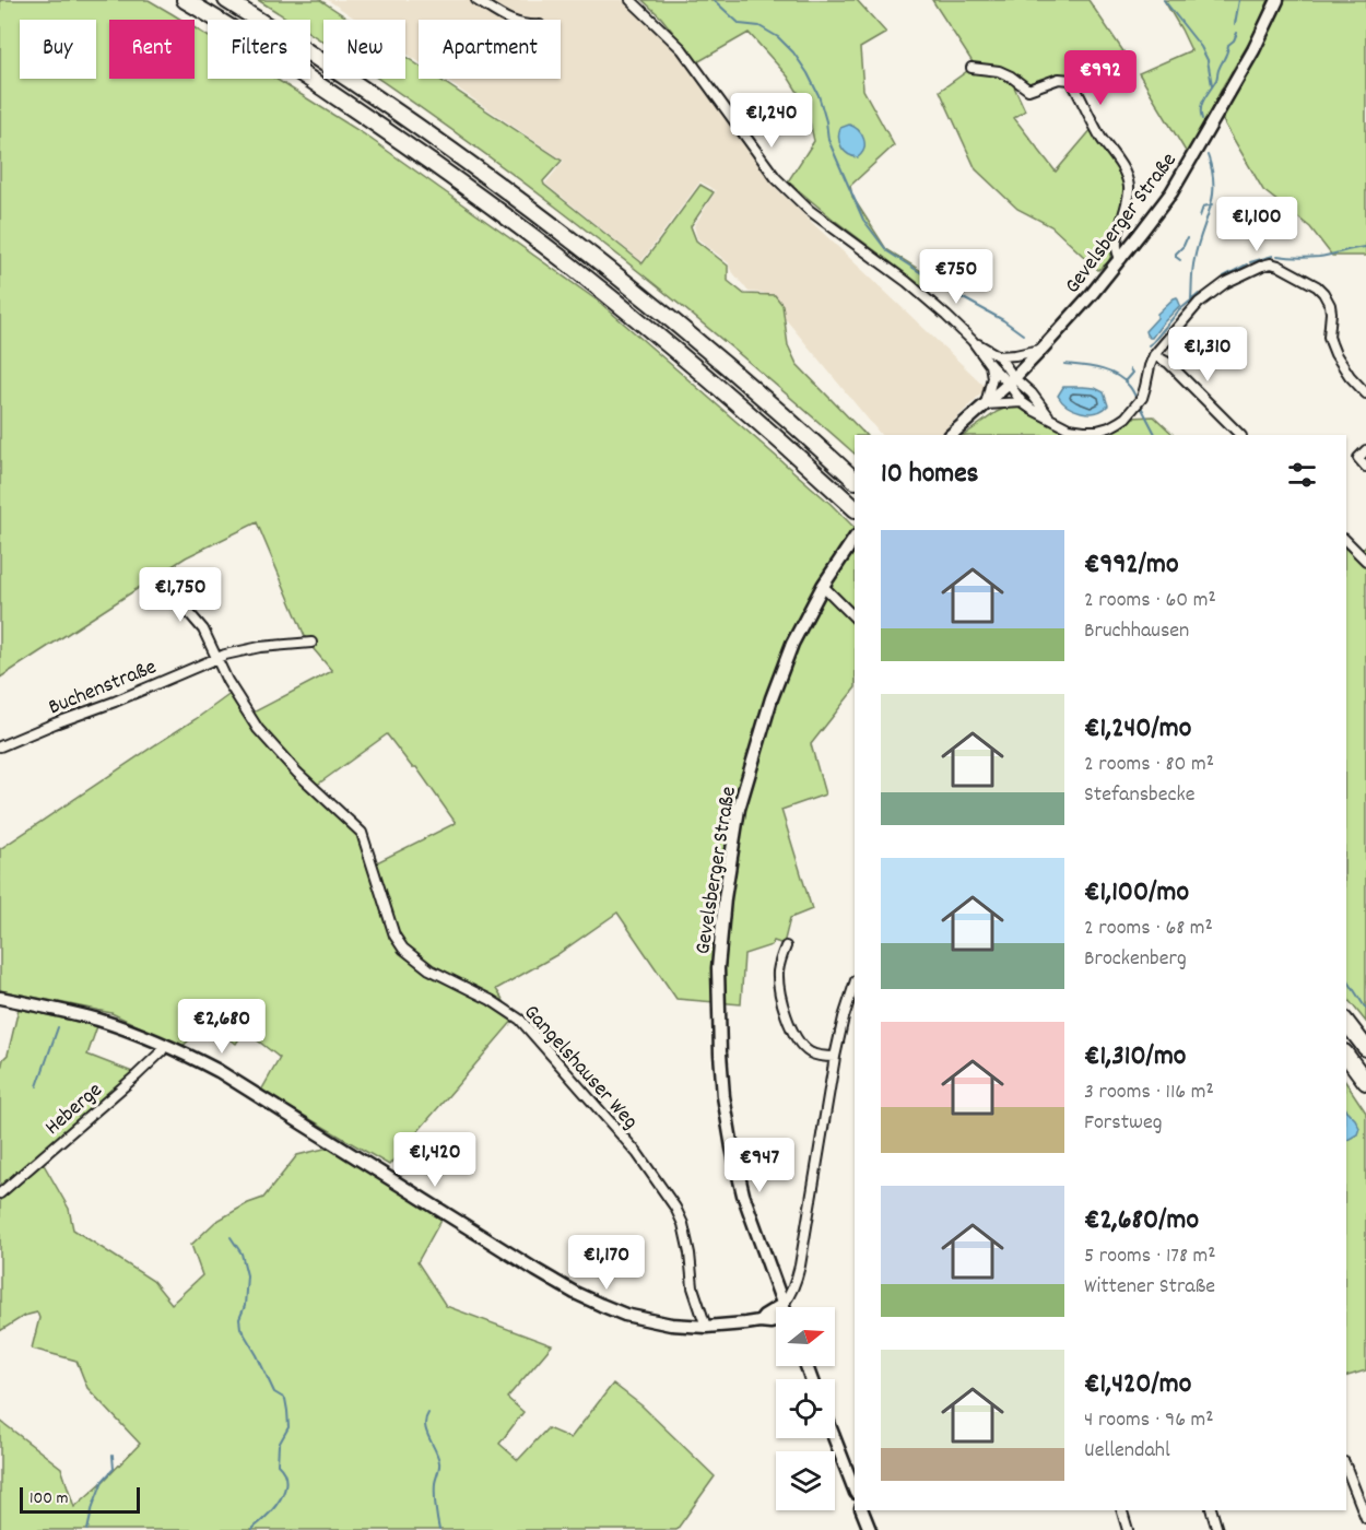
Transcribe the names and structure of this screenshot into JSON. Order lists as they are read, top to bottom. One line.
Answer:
{"streets":{"main road":["Gevelsberger Straße"],"street":["Buchenstraße","Gangelshauser Weg","Heberge"]},"crossings":[["Buchenstraße","Gangelshauser Weg"]],"scale_bar":"100 m","north":"right","page":{"chip":["Buy","Rent","Filters","New","Apartment"],"price":["€992","€1,240","€1,100","€750","€1,310","€1,750","€2,680","€1,420","€947","€1,170"],"heading":"10 homes","list":[{"name":"€992/mo","note":"2 rooms · 60 m² · Bruchhausen"},{"name":"€1,240/mo","note":"2 rooms · 80 m² · Stefansbecke"},{"name":"€1,100/mo","note":"2 rooms · 68 m² · Brockenberg"},{"name":"€1,310/mo","note":"3 rooms · 116 m² · Forstweg"},{"name":"€2,680/mo","note":"5 rooms · 178 m² · Wittener Straße"},{"name":"€1,420/mo","note":"4 rooms · 96 m² · Uellendahl"}],"scale":"100 m"}}
